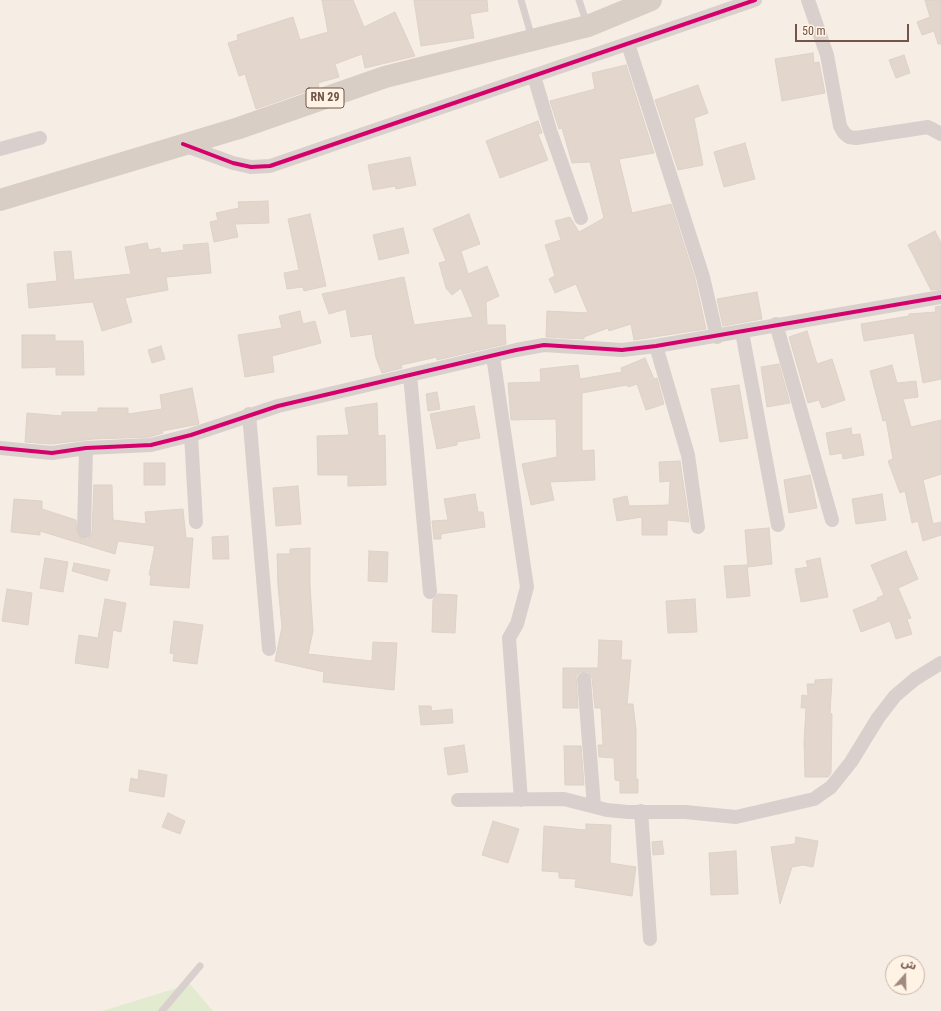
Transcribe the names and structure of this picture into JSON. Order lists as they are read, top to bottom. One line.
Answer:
{"streets":{"main road":["RN 29"]},"scale_bar":"50 m","north":"top"}
